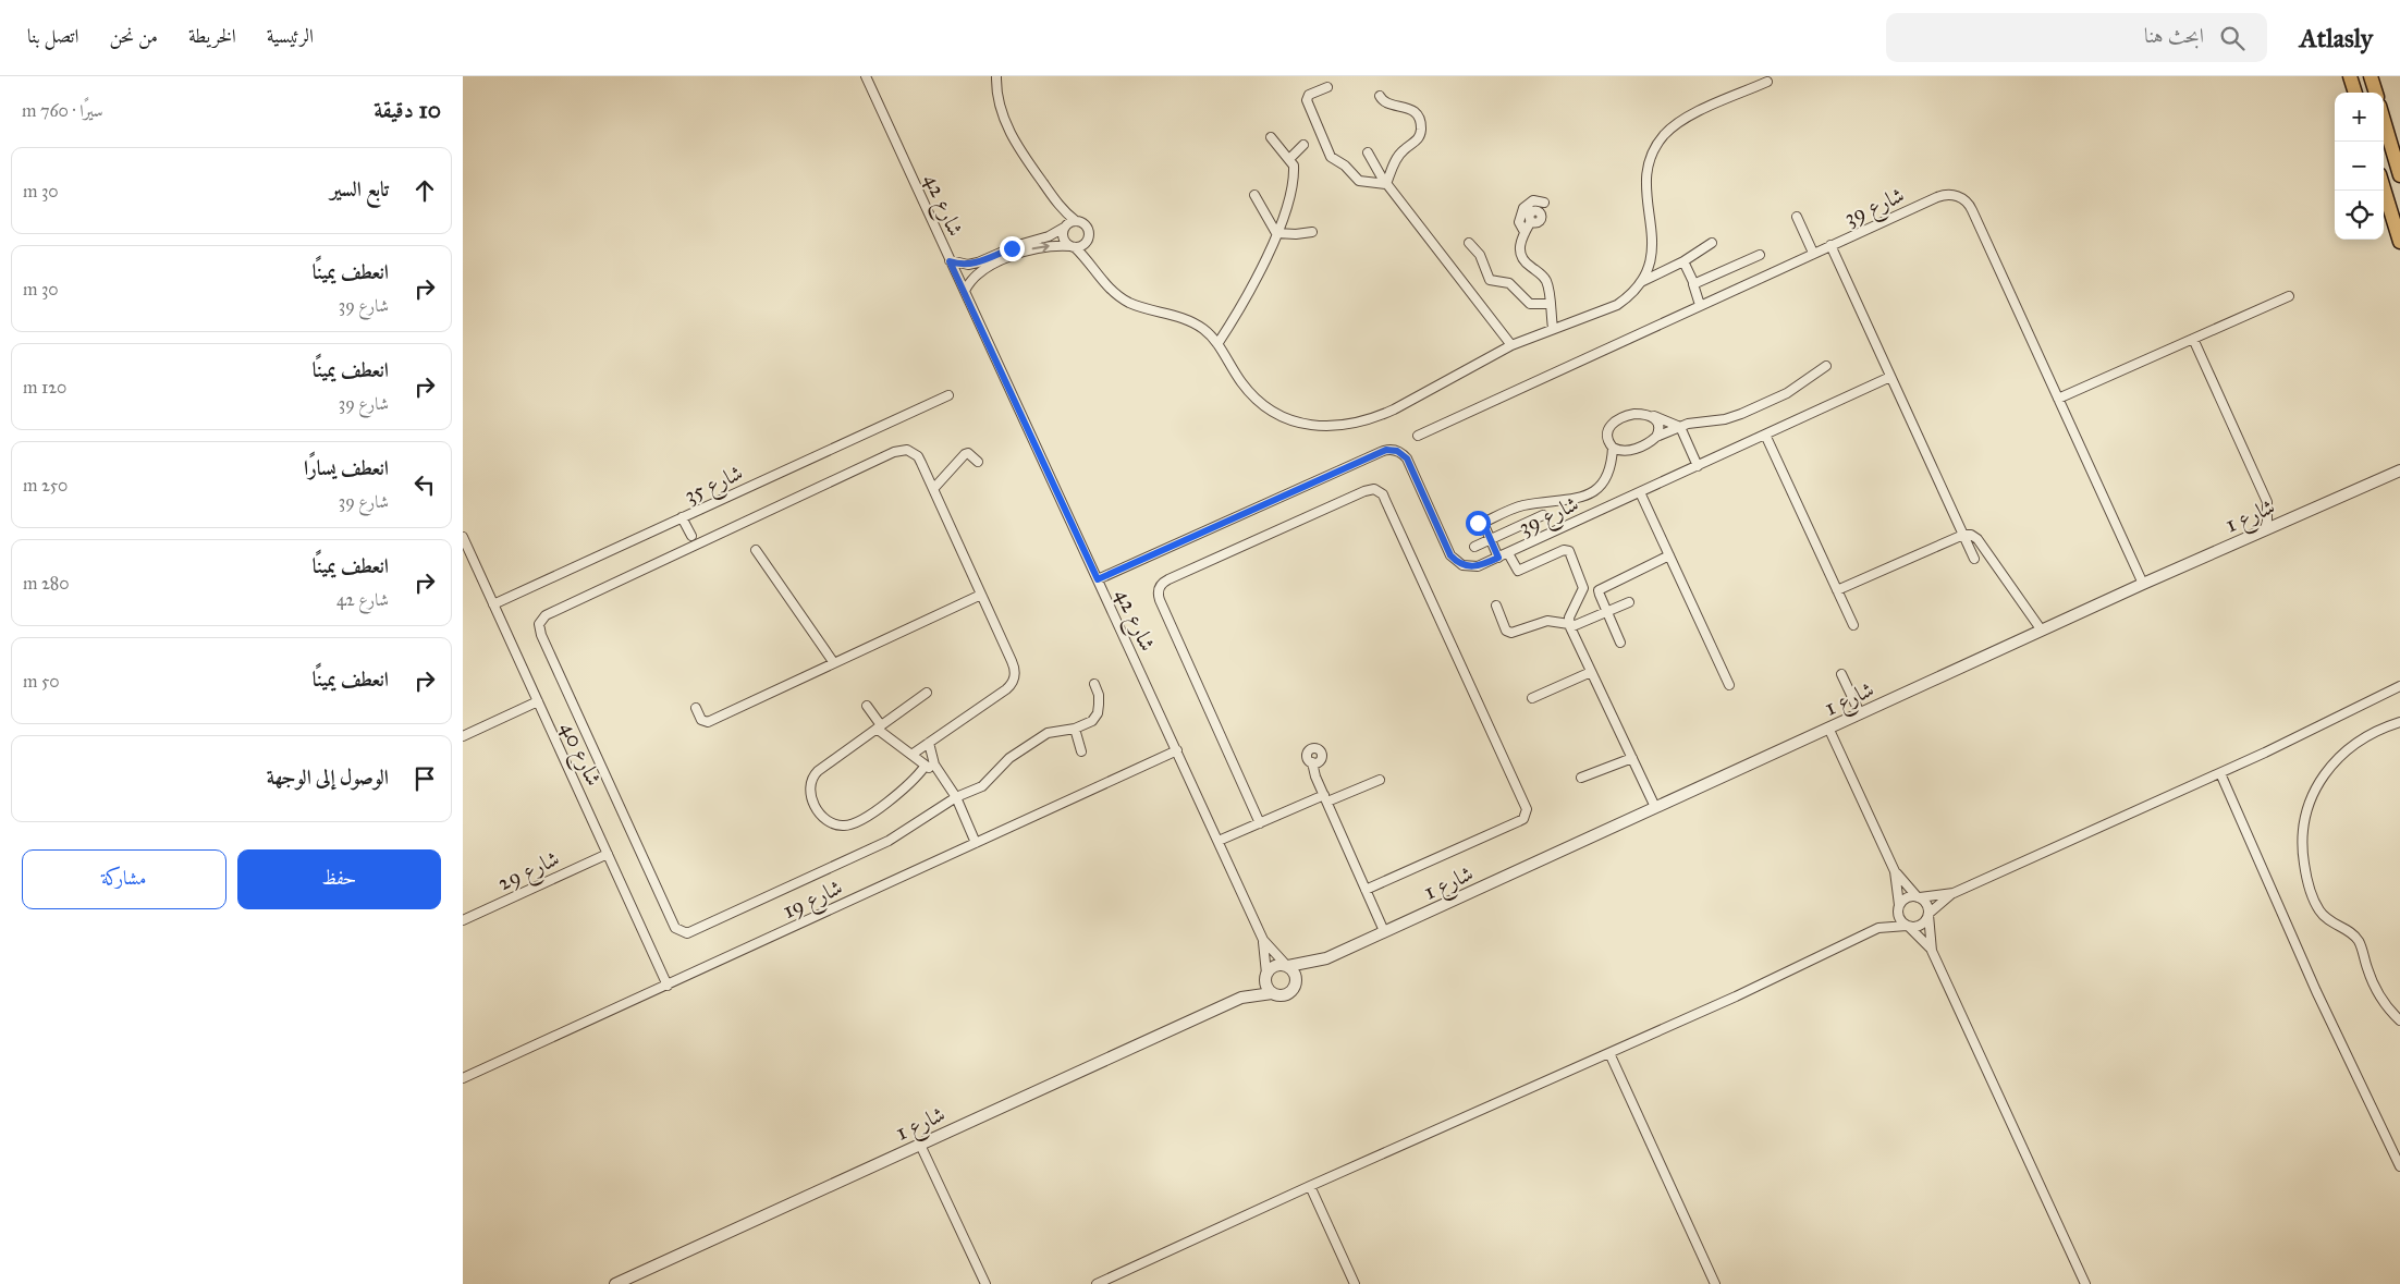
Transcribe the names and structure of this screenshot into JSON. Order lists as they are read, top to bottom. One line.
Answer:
{"streets":{"street":["شارع 42","شارع 39","شارع 35","شارع 1","شارع 40","شارع 29","شارع 19"]},"crossings":[["شارع 42","شارع 39"],["شارع 42","شارع 1"],["شارع 42","شارع 19"],["شارع 35","شارع 40"],["شارع 40","شارع 29"],["شارع 40","شارع 19"]],"page":{"header":"Atlasly","search":"ابحث هنا","nav":["الرئيسية","الخريطة","من نحن","اتصل بنا"],"heading":["10 دقيقة","سيرًا · 760 m"],"map_buttons":["+","−"],"list":[["تابع السير","30 m"],["انعطف يمينًا","شارع 39","30 m"],["انعطف يمينًا","شارع 39","120 m"],["انعطف يسارًا","شارع 39","250 m"],["انعطف يمينًا","شارع 42","280 m"],["انعطف يمينًا","50 m"],"الوصول إلى الوجهة"],"buttons":["حفظ","مشاركة"]}}
